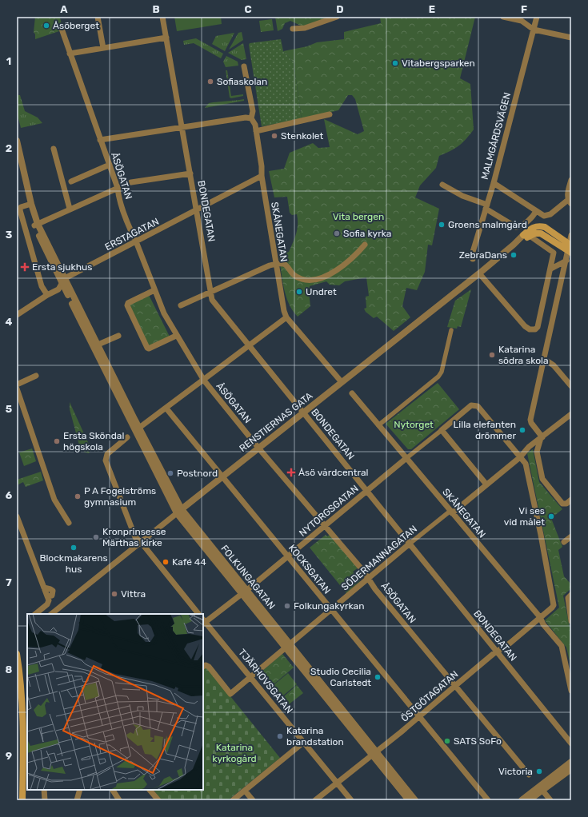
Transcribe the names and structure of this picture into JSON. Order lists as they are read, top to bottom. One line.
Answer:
{"streets":{"street":["MALMGÅRDSVÄGEN","ÅSÖGATAN","BONDEGATAN","SKÅNEGATAN","ERSTAGATAN","RENSTIERNAS GATA","NYTORGSGATAN","SÖDERMANNAGATAN","KOCKSGATAN","FOLKUNGAGATAN","TJÄRHOVSGATAN","ÖSTGÖTAGATAN"]},"crossings":[["ÅSÖGATAN","ERSTAGATAN"],["ÅSÖGATAN","RENSTIERNAS GATA"],["ÅSÖGATAN","NYTORGSGATAN"],["ÅSÖGATAN","SÖDERMANNAGATAN"],["ÅSÖGATAN","ÖSTGÖTAGATAN"],["BONDEGATAN","ERSTAGATAN"],["BONDEGATAN","RENSTIERNAS GATA"],["BONDEGATAN","NYTORGSGATAN"],["BONDEGATAN","SÖDERMANNAGATAN"],["BONDEGATAN","ÖSTGÖTAGATAN"],["SKÅNEGATAN","ERSTAGATAN"],["SKÅNEGATAN","RENSTIERNAS GATA"],["SKÅNEGATAN","NYTORGSGATAN"],["SKÅNEGATAN","SÖDERMANNAGATAN"],["SKÅNEGATAN","ÖSTGÖTAGATAN"],["ERSTAGATAN","FOLKUNGAGATAN"],["RENSTIERNAS GATA","KOCKSGATAN"],["RENSTIERNAS GATA","FOLKUNGAGATAN"],["NYTORGSGATAN","KOCKSGATAN"],["NYTORGSGATAN","FOLKUNGAGATAN"],["NYTORGSGATAN","TJÄRHOVSGATAN"],["SÖDERMANNAGATAN","KOCKSGATAN"],["SÖDERMANNAGATAN","FOLKUNGAGATAN"],["SÖDERMANNAGATAN","TJÄRHOVSGATAN"],["SÖDERMANNAGATAN","ÖSTGÖTAGATAN"],["KOCKSGATAN","ÖSTGÖTAGATAN"],["FOLKUNGAGATAN","ÖSTGÖTAGATAN"],["TJÄRHOVSGATAN","ÖSTGÖTAGATAN"]],"parks":["Vita bergen","Nytorget","Katarina kyrkogård"],"places":{"other":["Åsöberget","Vitabergsparken","Sofiaskolan","Stenkolet","Groens malmgård","Sofia kyrka","ZebraDans","Undret","Katarina södra skola","Lilla elefanten drömmer","Ersta Sköndal högskola","Postnord","P A Fogelströms gymnasium","Vi ses vid målet","Kronprinsesse Märthas kirke","Blockmakarens hus","Kafé 44","Vittra","Folkungakyrkan","Studio Cecilia Carlstedt","Katarina brandstation","SATS SoFo","Victoria"],"health":["Ersta sjukhus","Åsö vårdcentral"]},"grid":{"columns":["A","B","C","D","E","F"],"rows":["1","2","3","4","5","6","7","8","9"]}}
